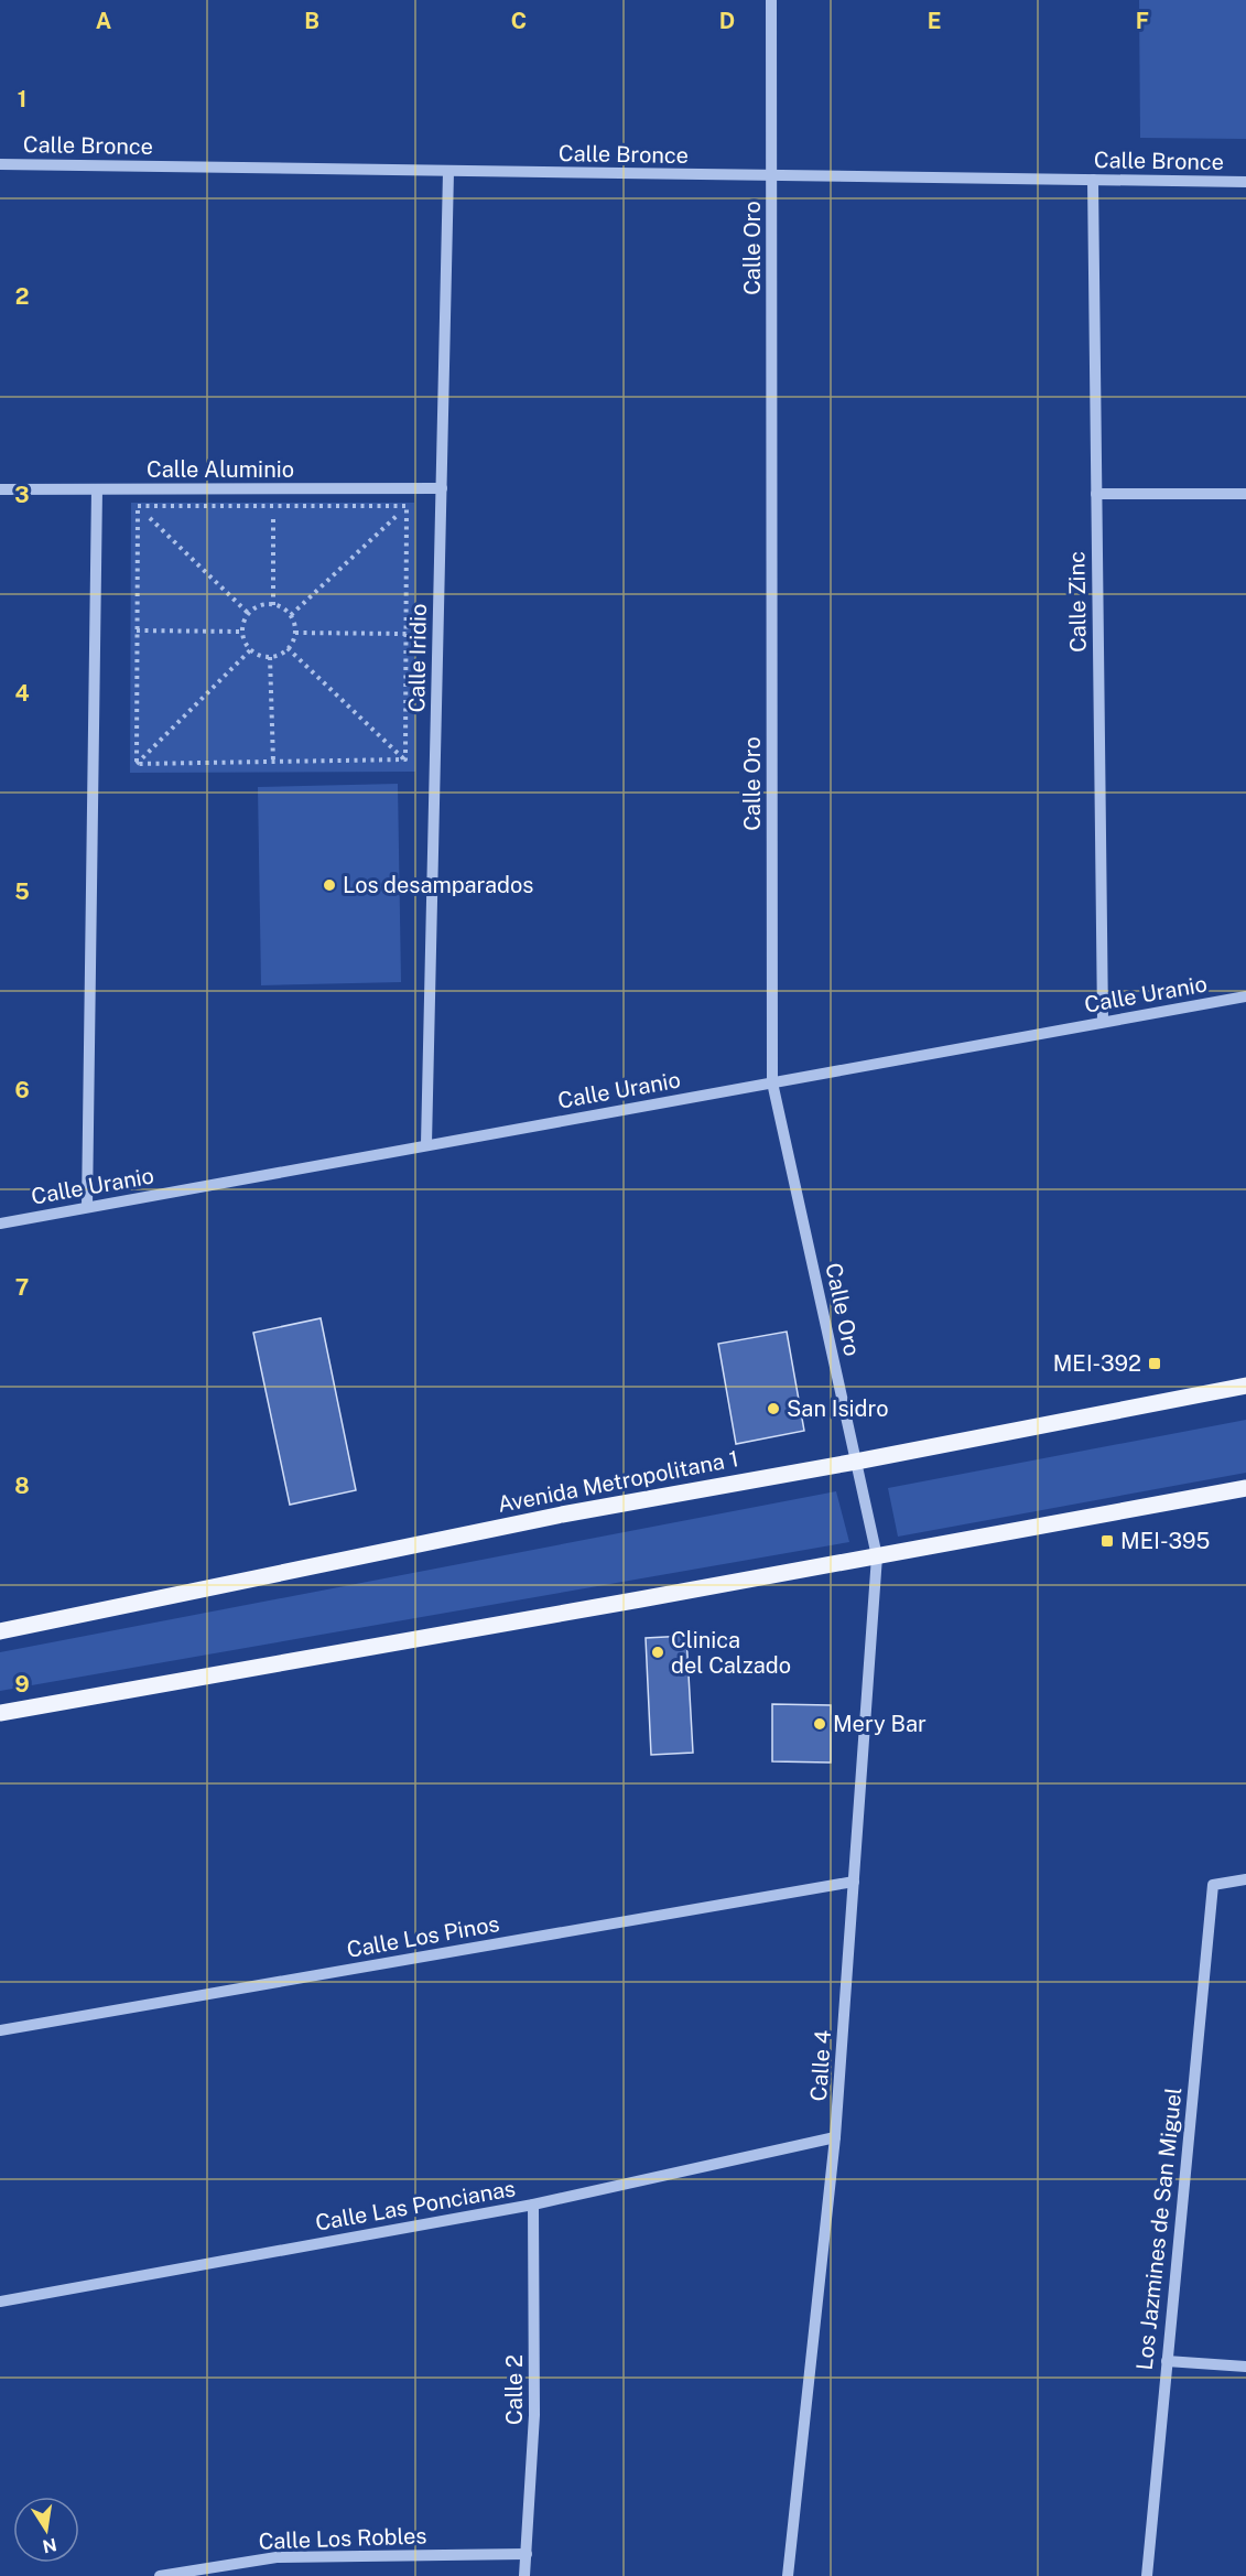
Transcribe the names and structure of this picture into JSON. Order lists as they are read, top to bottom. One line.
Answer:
{"streets":{"main road":["Avenida Metropolitana 1"],"street":["Calle Bronce","Calle Oro","Calle Aluminio","Calle Zinc","Calle Iridio","Calle Uranio","Calle Los Pinos","Calle 4","Calle Las Poncianas","Los Jazmines de San Miguel","Calle 2","Calle Los Robles"]},"crossings":[["Calle Bronce","Calle Oro"],["Calle Bronce","Calle Zinc"],["Calle Bronce","Calle Iridio"],["Calle Oro","Calle Uranio"],["Calle Oro","Avenida Metropolitana 1"],["Calle Oro","Calle 4"],["Calle Aluminio","Calle Iridio"],["Calle Zinc","Calle Uranio"],["Calle Iridio","Calle Uranio"],["Calle Los Pinos","Calle 4"],["Calle 4","Calle Las Poncianas"],["Calle Las Poncianas","Calle 2"],["Calle 2","Calle Los Robles"]],"places":{"other":["Los desamparados","San Isidro","Clinica del Calzado","Mery Bar"],"transit":["MEI-392","MEI-395"]},"north":"bottom","grid":{"columns":["A","B","C","D","E","F"],"rows":["1","2","3","4","5","6","7","8","9"]}}
